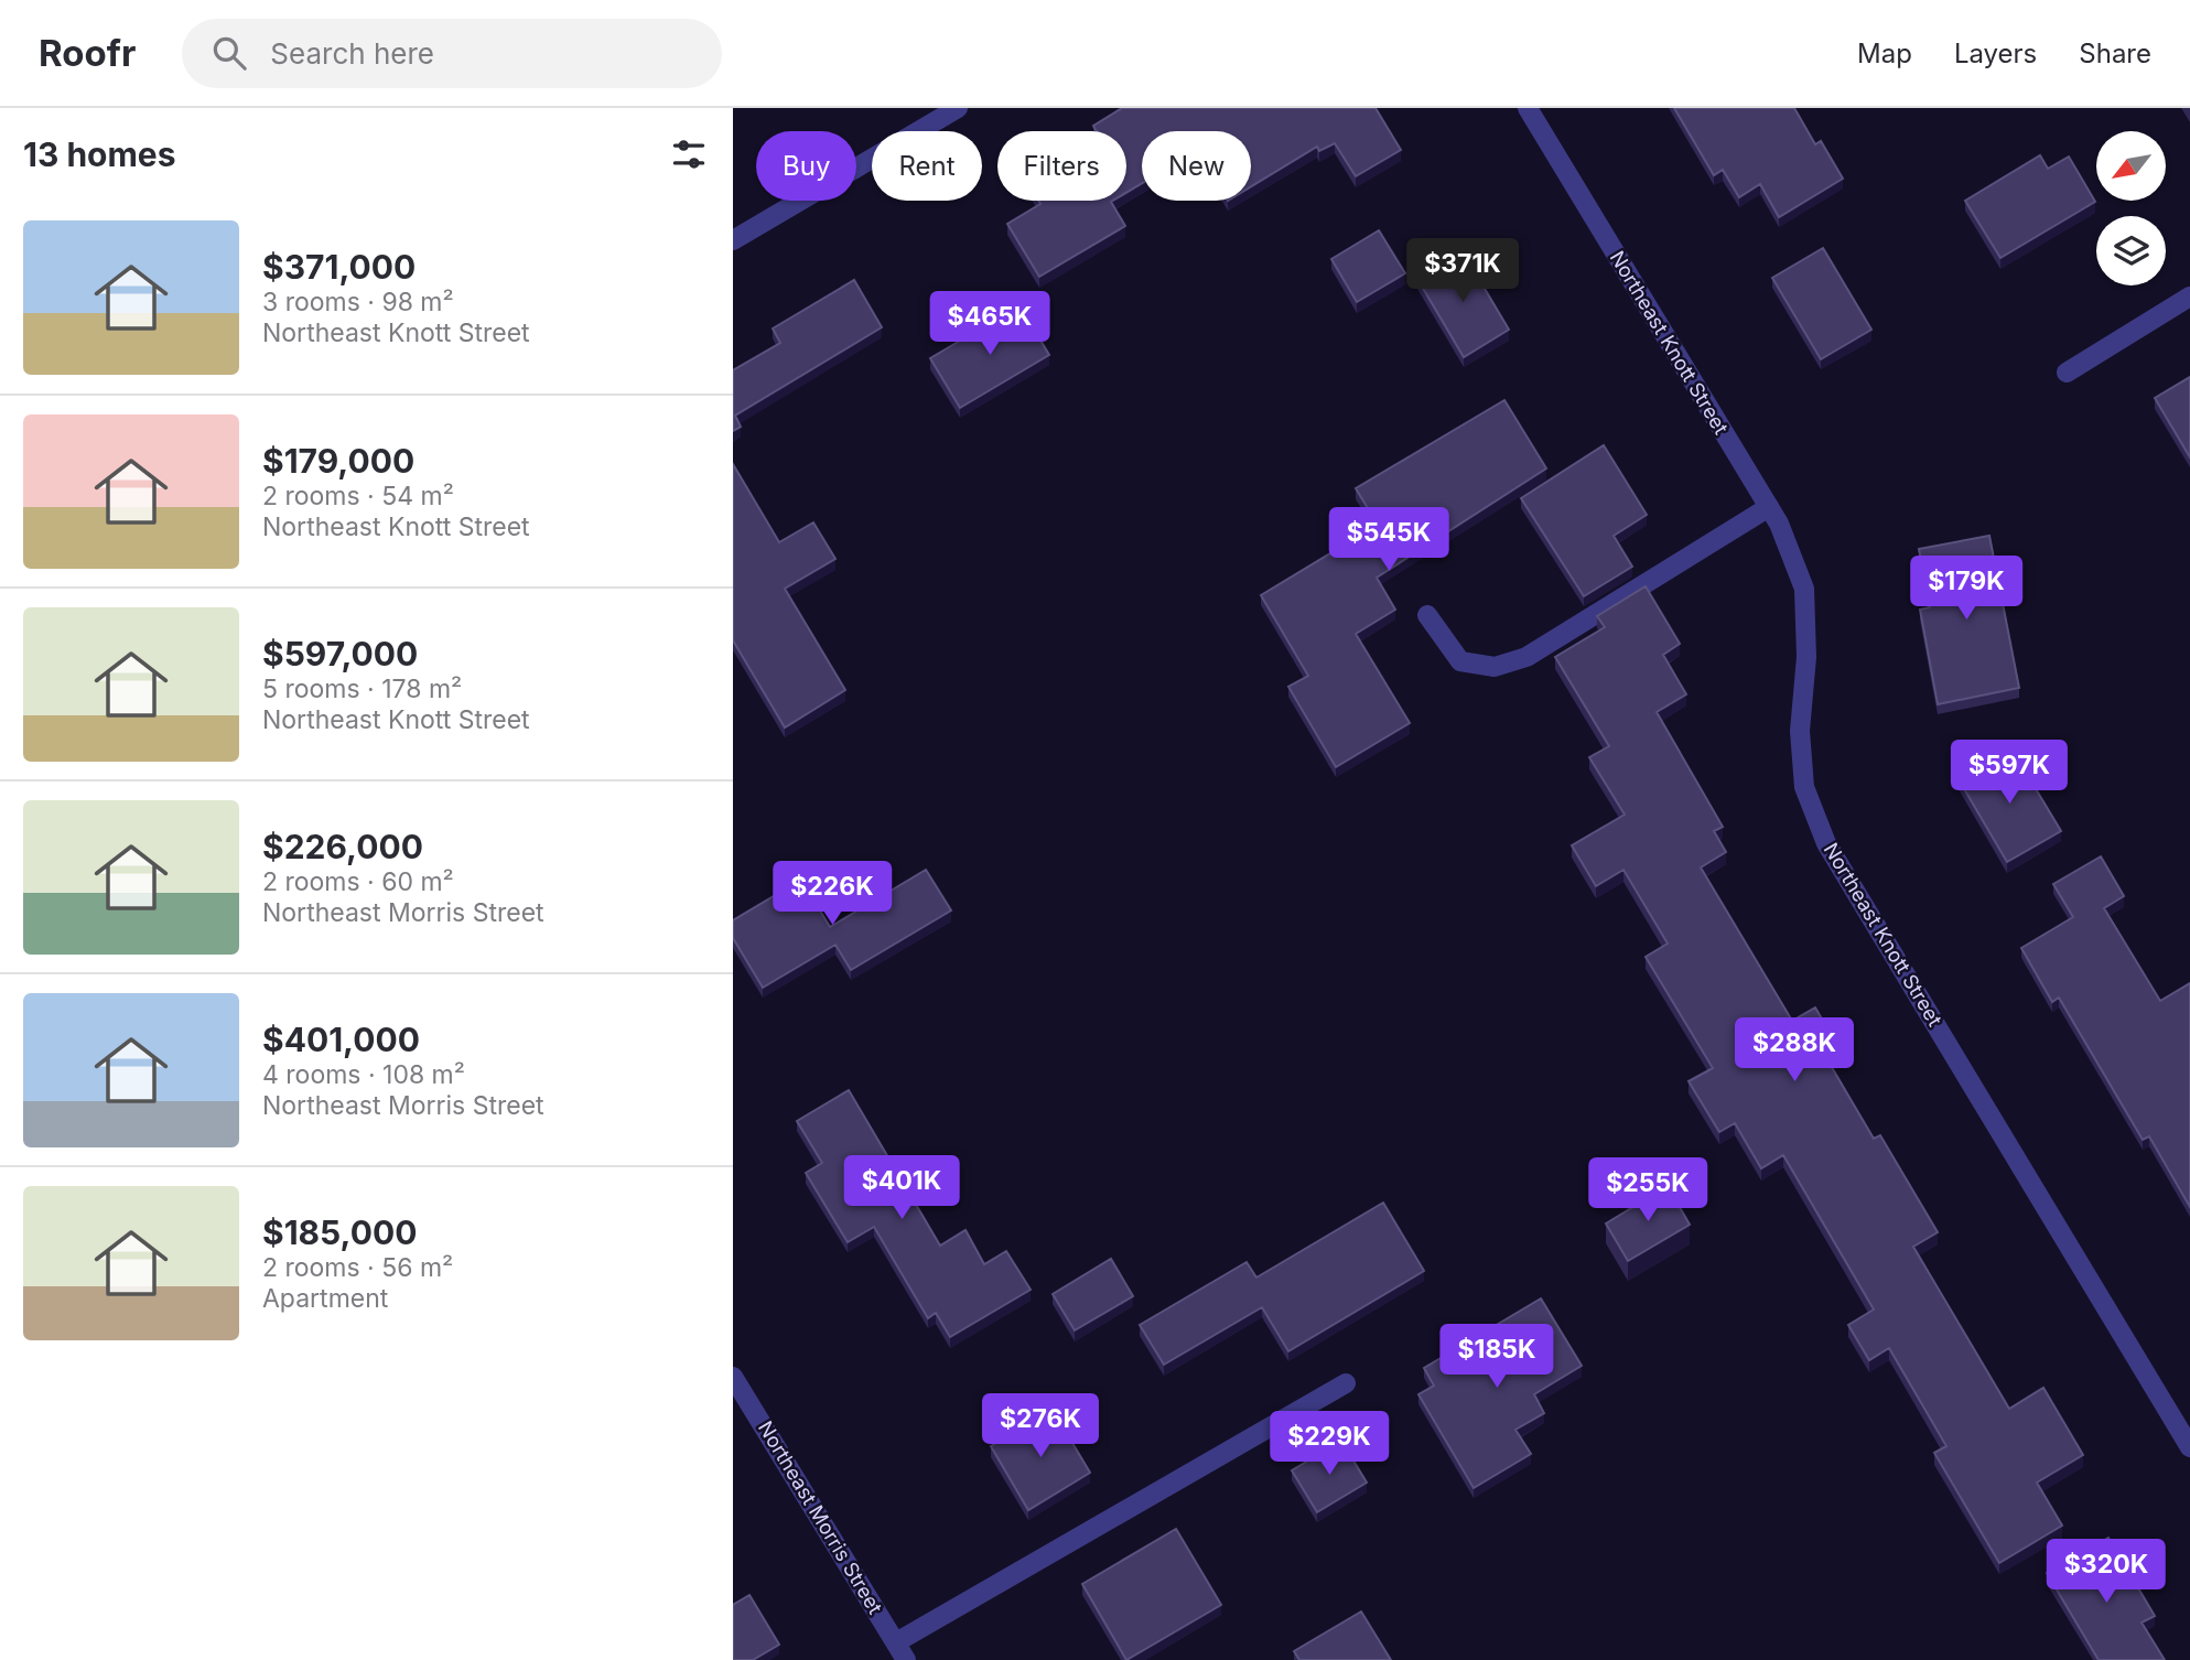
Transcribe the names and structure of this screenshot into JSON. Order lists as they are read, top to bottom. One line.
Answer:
{"streets":{"street":["Northeast Knott Street","Northeast Morris Street"]},"north":"bottom left","page":{"header":"Roofr","search":"Search here","nav":["Map","Layers","Share"],"heading":"13 homes","chip":["Buy","Rent","Filters","New"],"list":[{"name":"$371,000","note":"3 rooms · 98 m² · Northeast Knott Street"},{"name":"$179,000","note":"2 rooms · 54 m² · Northeast Knott Street"},{"name":"$597,000","note":"5 rooms · 178 m² · Northeast Knott Street"},{"name":"$226,000","note":"2 rooms · 60 m² · Northeast Morris Street"},{"name":"$401,000","note":"4 rooms · 108 m² · Northeast Morris Street"},{"name":"$185,000","note":"2 rooms · 56 m² · Apartment"}],"price":["$371K","$465K","$545K","$179K","$597K","$226K","$288K","$401K","$255K","$185K","$276K","$229K","$320K"]}}
